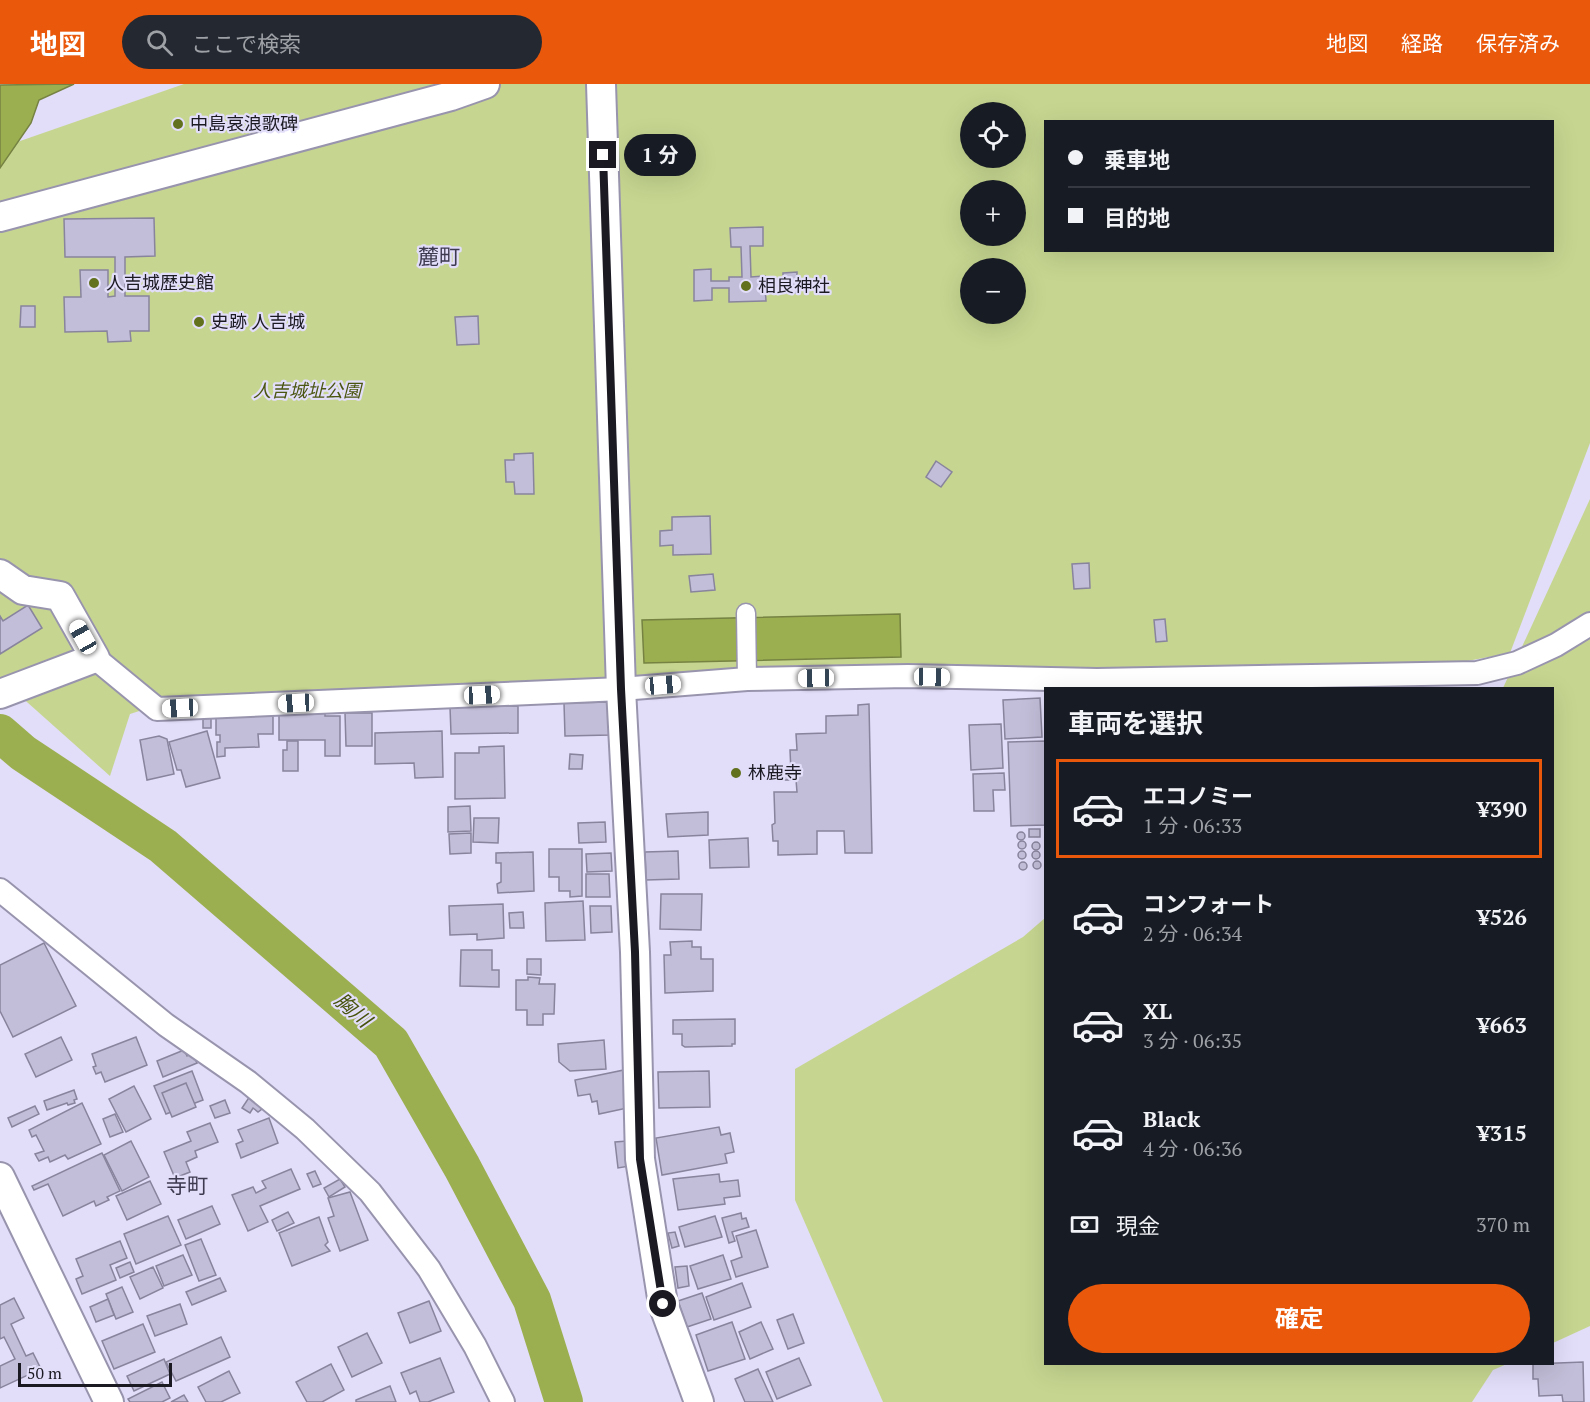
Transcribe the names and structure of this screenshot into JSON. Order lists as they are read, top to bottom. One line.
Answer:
{"districts":["麓町","寺町"],"water":["胸川"],"parks":["人吉城址公園"],"places":["中島哀浪歌碑","人吉城歴史館","相良神社","史跡 人吉城","林鹿寺"],"scale_bar":"50 m","page":{"header":"地図","search":"ここで検索","nav":["地図","経路","保存済み"],"map_buttons":["+","−"],"banner":["乗車地","目的地"],"bubble":"1 分","heading":"車両を選択","list":[{"name":"エコノミー","note":"1 分 · 06:33","value":"¥390"},{"name":"コンフォート","note":"2 分 · 06:34","value":"¥526"},{"name":"XL","note":"3 分 · 06:35","value":"¥663"},{"name":"Black","note":"4 分 · 06:36","value":"¥315"}],"pay":["現金","370 m"],"buttons":"確定","scale":"50 m"}}
